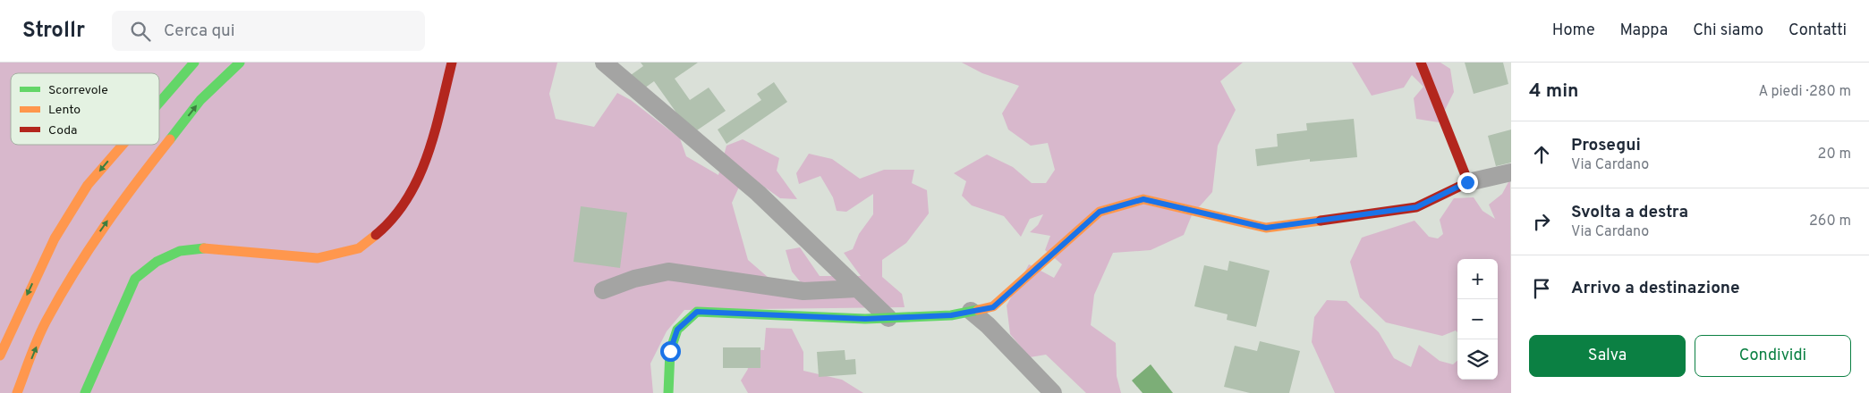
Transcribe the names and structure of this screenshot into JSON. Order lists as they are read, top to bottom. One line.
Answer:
{"legend":["Scorrevole","Lento","Coda"],"page":{"header":"Strollr","search":"Cerca qui","nav":["Home","Mappa","Chi siamo","Contatti"],"heading":["4 min","A piedi · 280 m"],"list":[["Prosegui","Via Cardano","20 m"],["Svolta a destra","Via Cardano","260 m"],"Arrivo a destinazione"],"map_buttons":["+","−"],"buttons":["Salva","Condividi"]}}
